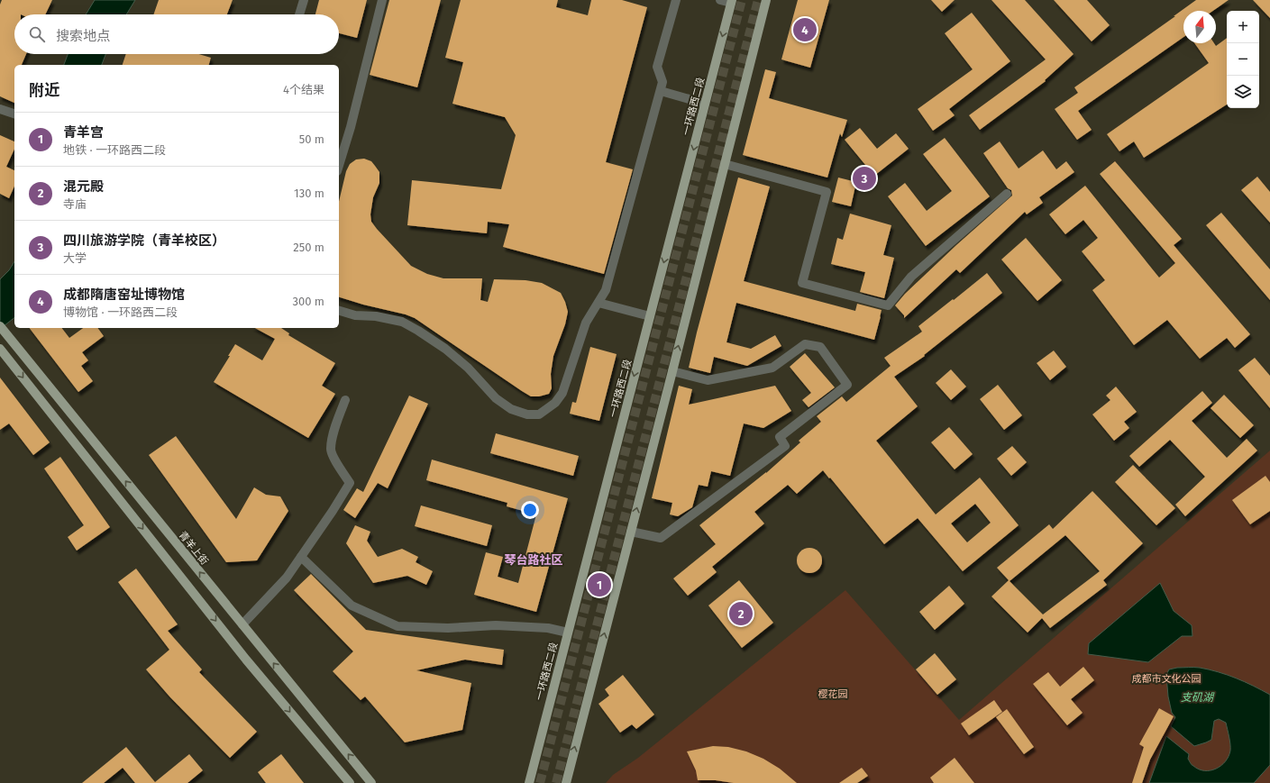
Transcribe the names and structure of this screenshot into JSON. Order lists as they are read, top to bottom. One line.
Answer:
{"streets":{"main road":["一环路西二段","青羊上街"]},"districts":["琴台路社区"],"water":["支矶湖"],"parks":["成都市文化公园","樱花园"],"north":"top","page":{"map_buttons":["+","−"],"search":"搜索地点","pins":["4","3","1","2"],"heading":["附近","4个结果"],"list":[{"mark":"1","name":"青羊宫","note":"地铁 · 一环路西二段","value":"50 m"},{"mark":"2","name":"混元殿","note":"寺庙","value":"130 m"},{"mark":"3","name":"四川旅游学院（青羊校区）","note":"大学","value":"250 m"},{"mark":"4","name":"成都隋唐窑址博物馆","note":"博物馆 · 一环路西二段","value":"300 m"}]}}
